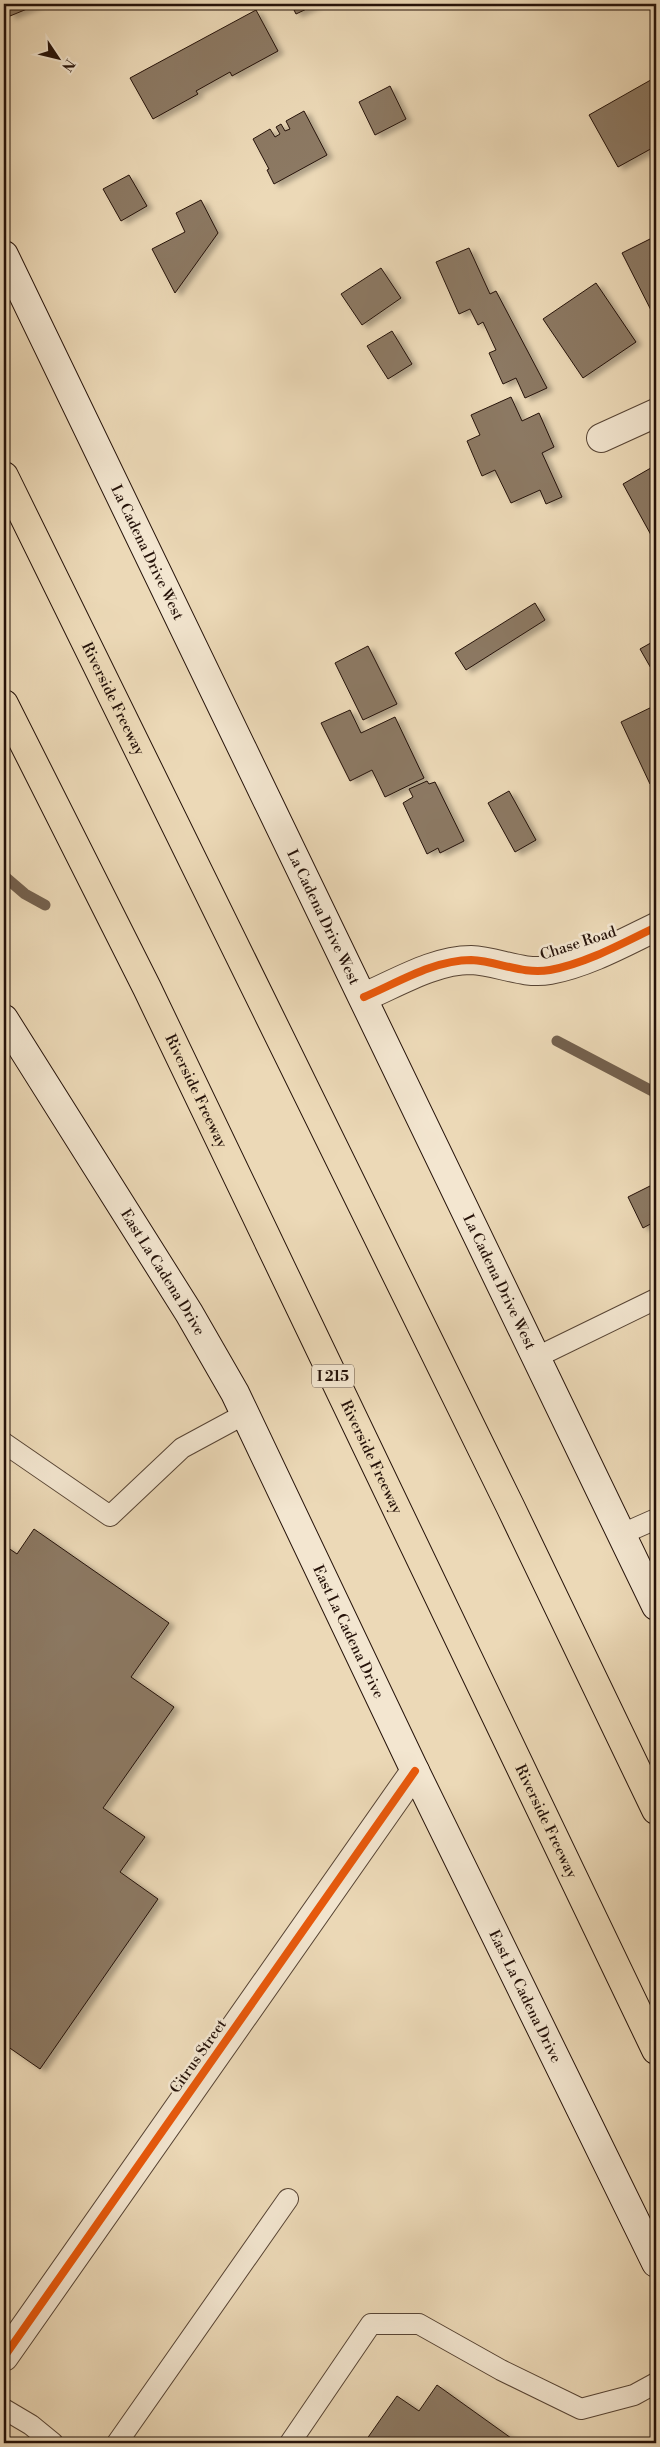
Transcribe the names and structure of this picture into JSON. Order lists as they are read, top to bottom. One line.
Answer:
{"streets":{"highway":["Riverside Freeway","I 215"],"main road":["La Cadena Drive West","Chase Road","East La Cadena Drive","Citrus Street"]},"crossings":[["La Cadena Drive West","Chase Road"],["East La Cadena Drive","Citrus Street"]],"north":"bottom right"}
